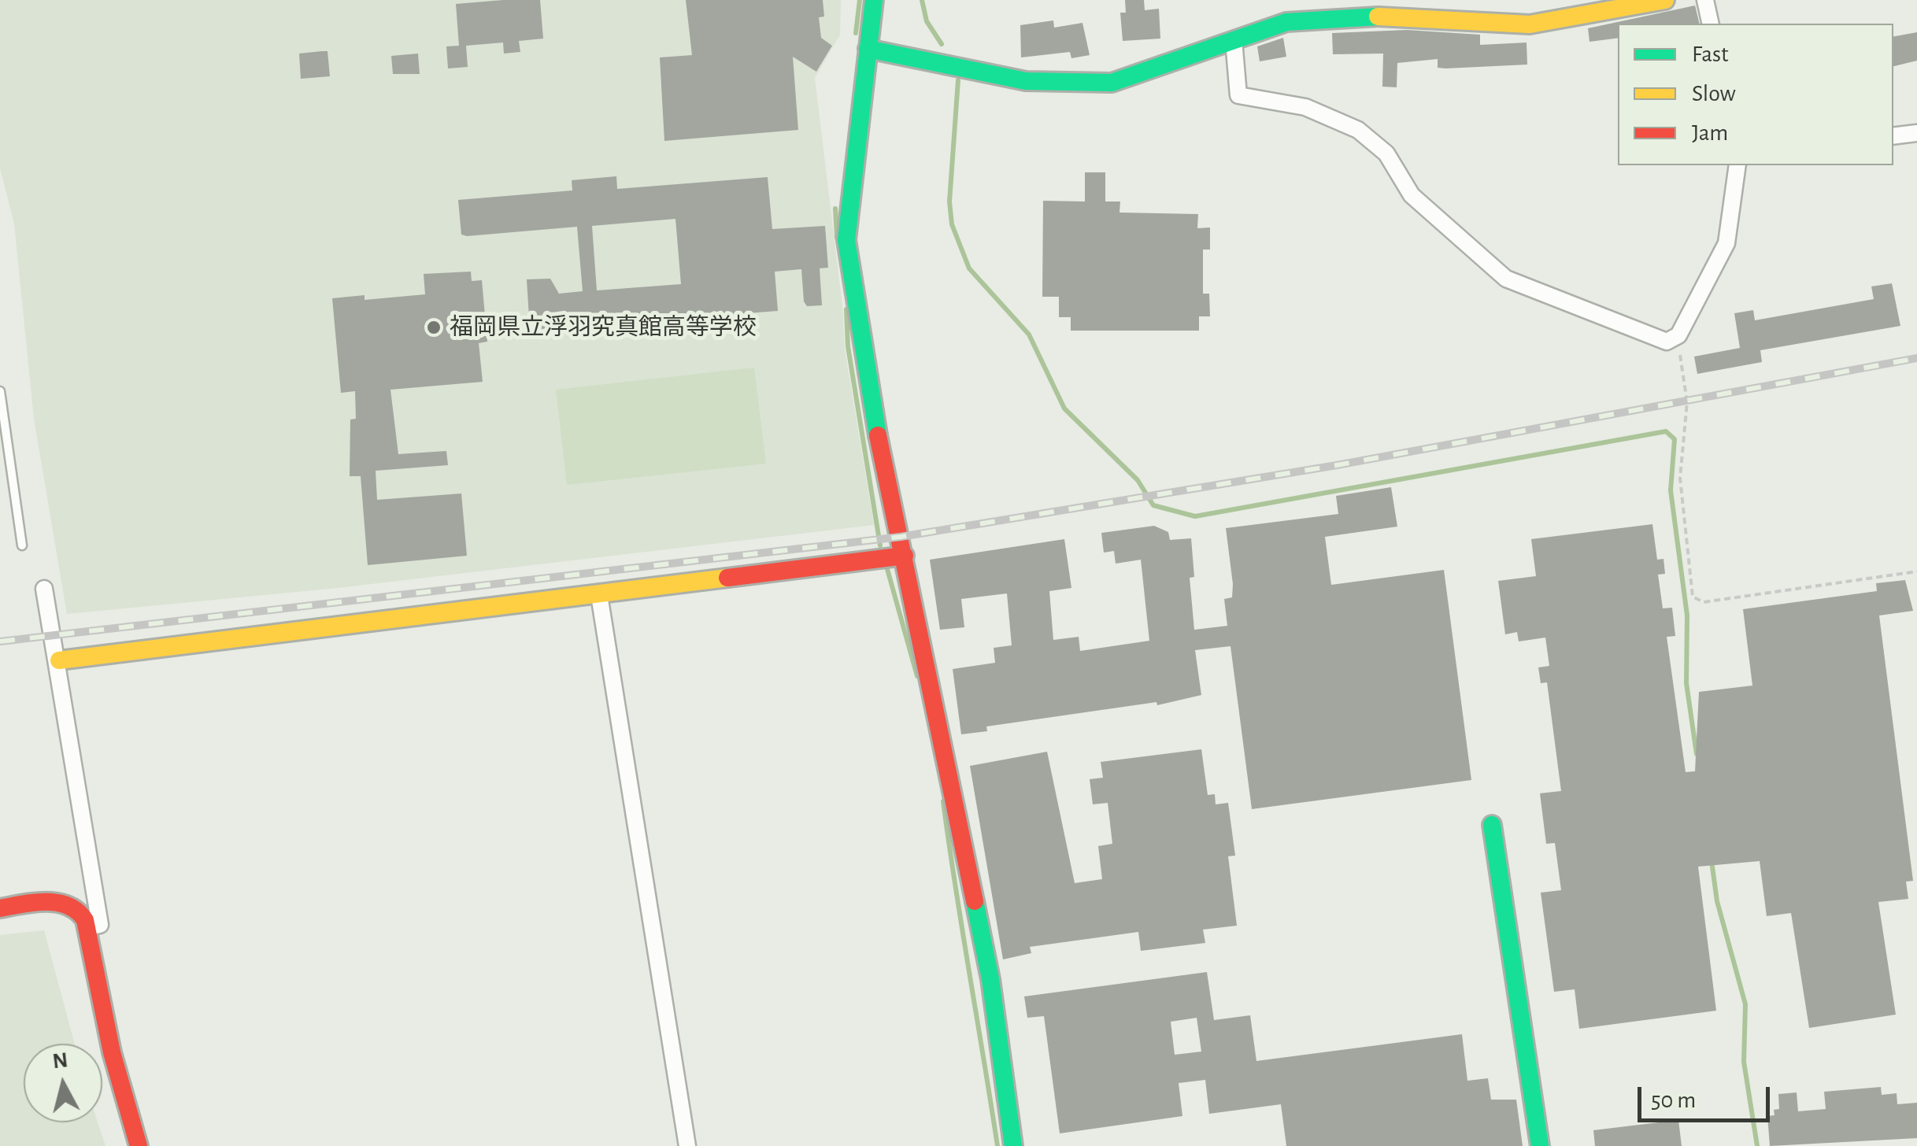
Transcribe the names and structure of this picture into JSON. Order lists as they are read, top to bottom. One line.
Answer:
{"places":["福岡県立浮羽究真館高等学校"],"legend":["Fast","Slow","Jam"],"scale_bar":"50 m","north":"top"}
